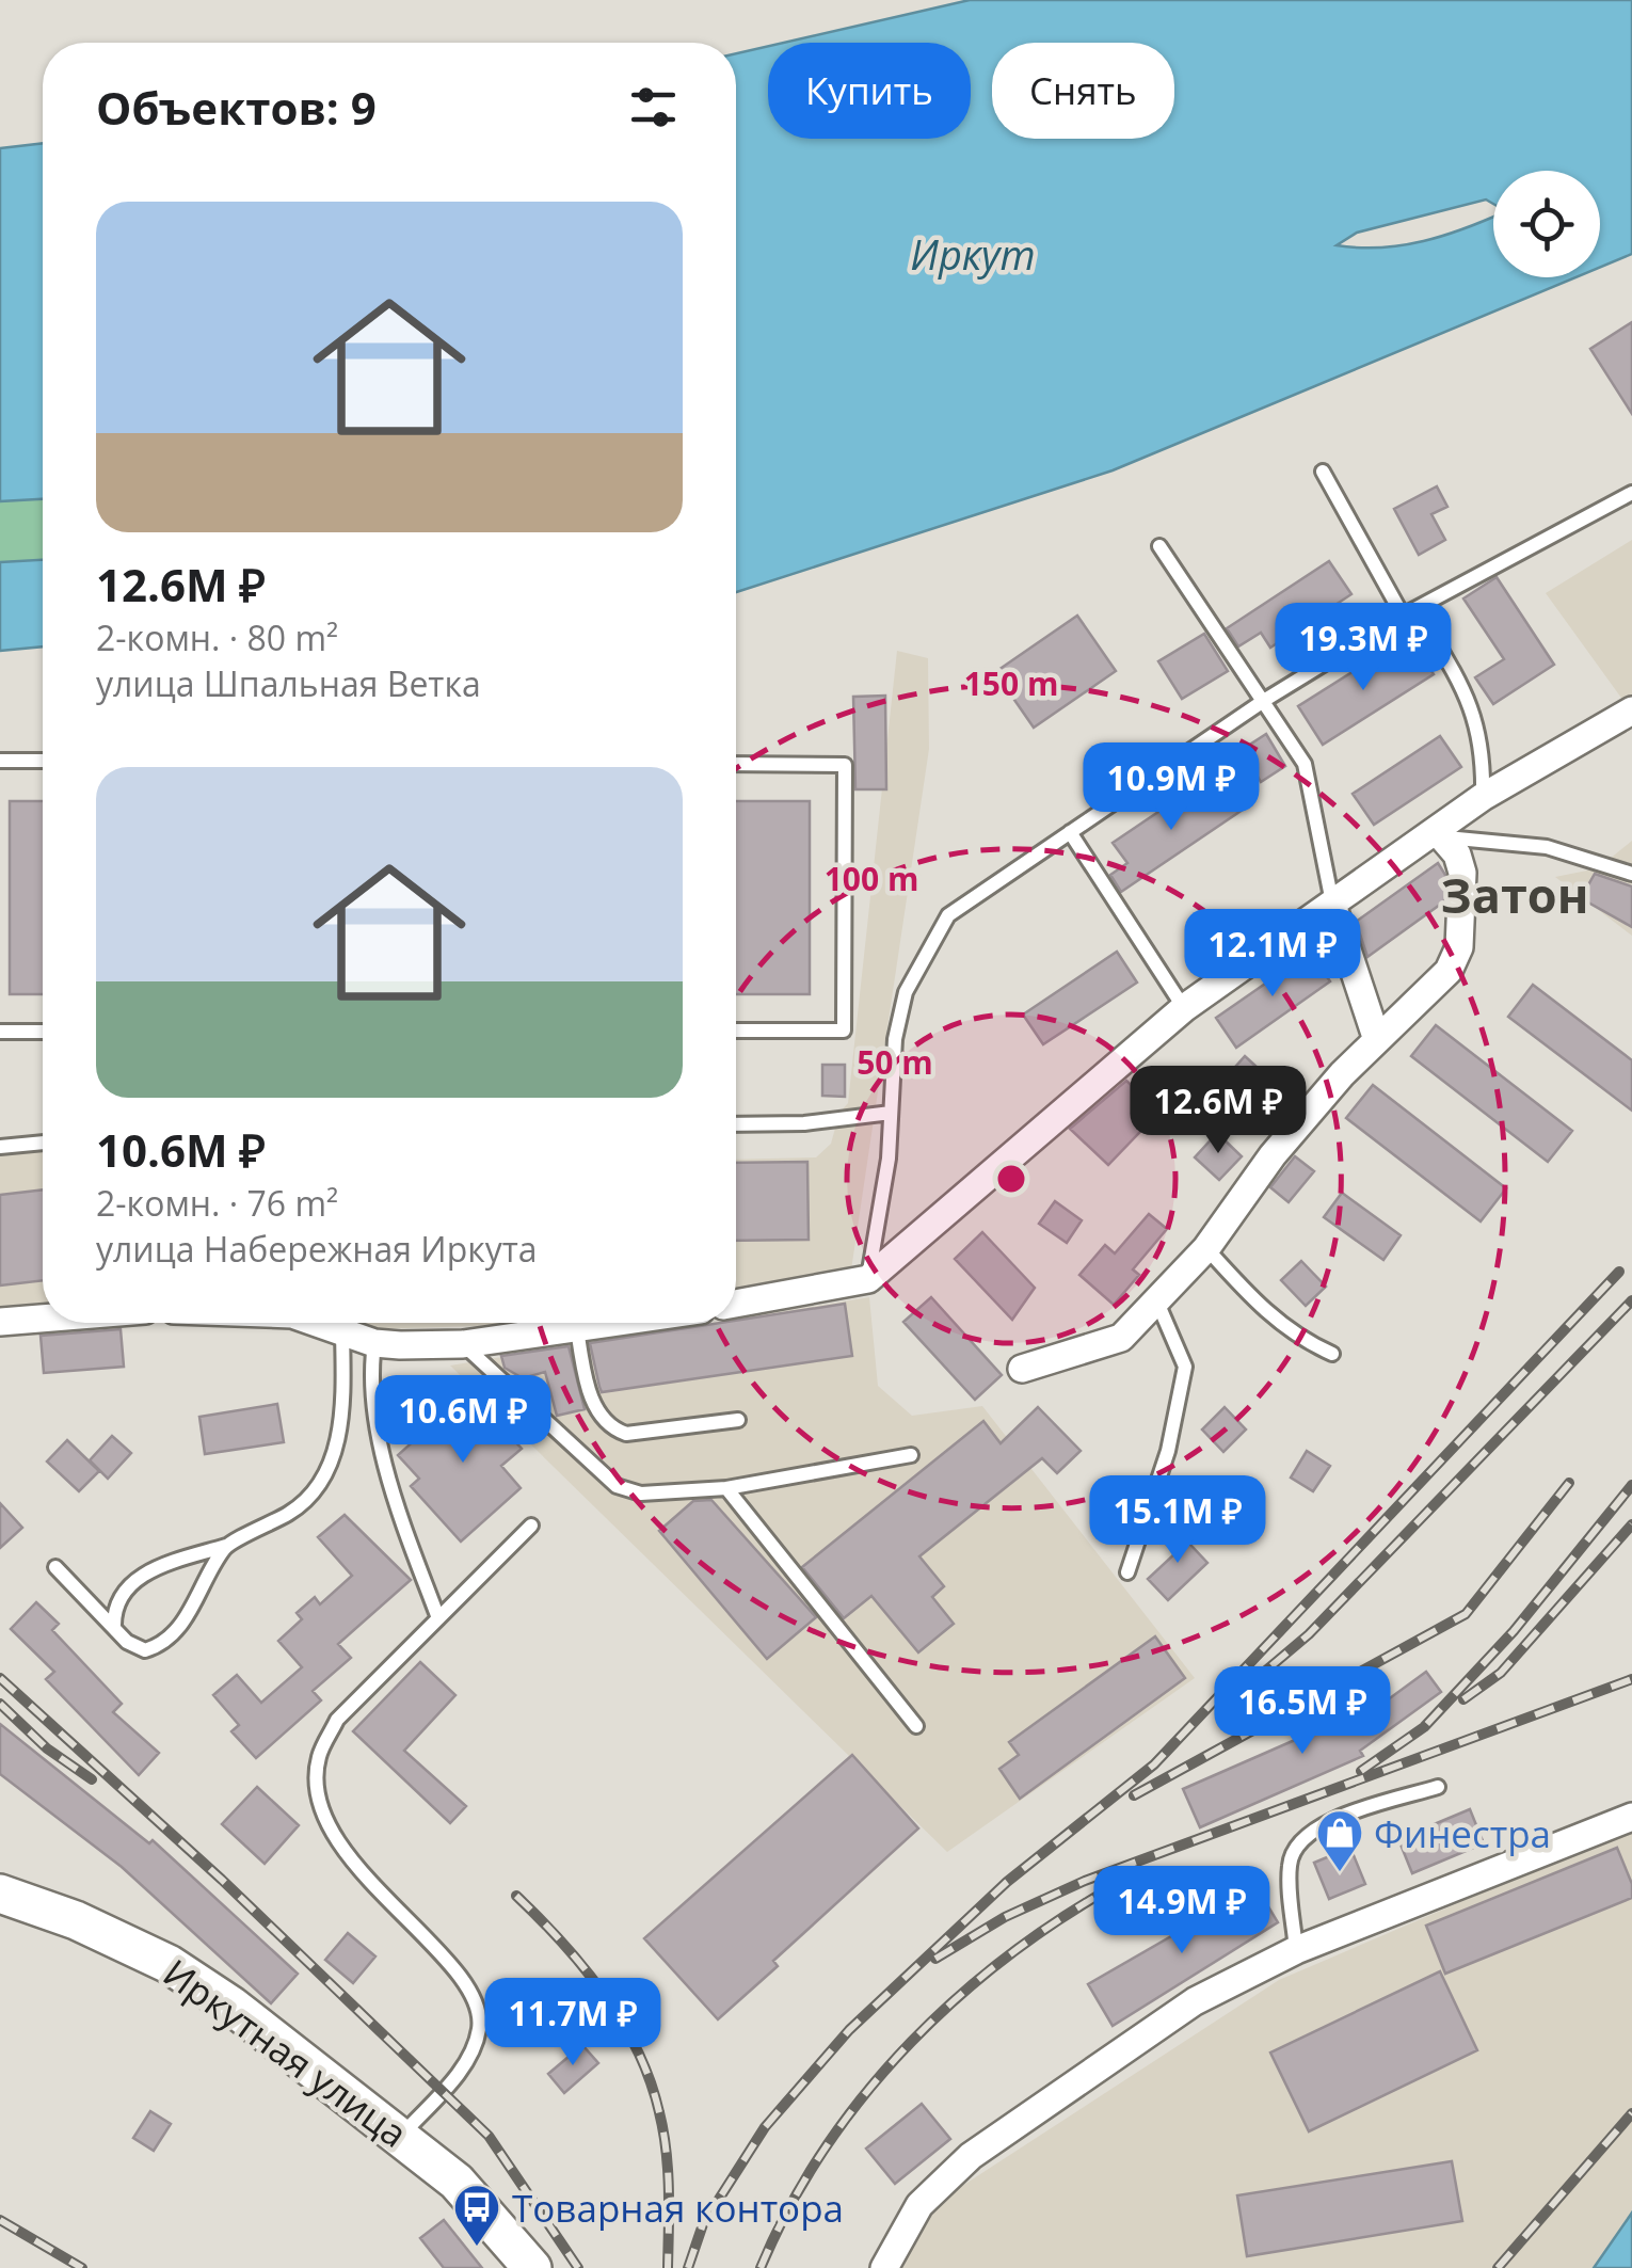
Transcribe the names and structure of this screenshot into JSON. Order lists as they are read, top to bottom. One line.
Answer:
{"streets":{"main road":["Иркутная улица"]},"districts":["Затон"],"water":["Иркут"],"places":{"shop":["Финестра"],"bus stop":["Товарная контора"]},"page":{"chip":["Купить","Снять"],"heading":"Объектов: 9","list":[{"name":"12.6M ₽","note":"2-комн. · 80 m² · улица Шпальная Ветка"},{"name":"10.6M ₽","note":"2-комн. · 76 m² · улица Набережная Иркута"}],"price":["19.3M ₽","10.9M ₽","12.1M ₽","12.6M ₽","10.6M ₽","15.1M ₽","16.5M ₽","14.9M ₽","11.7M ₽"]},"rings":["150 m","100 m","50 m"]}
